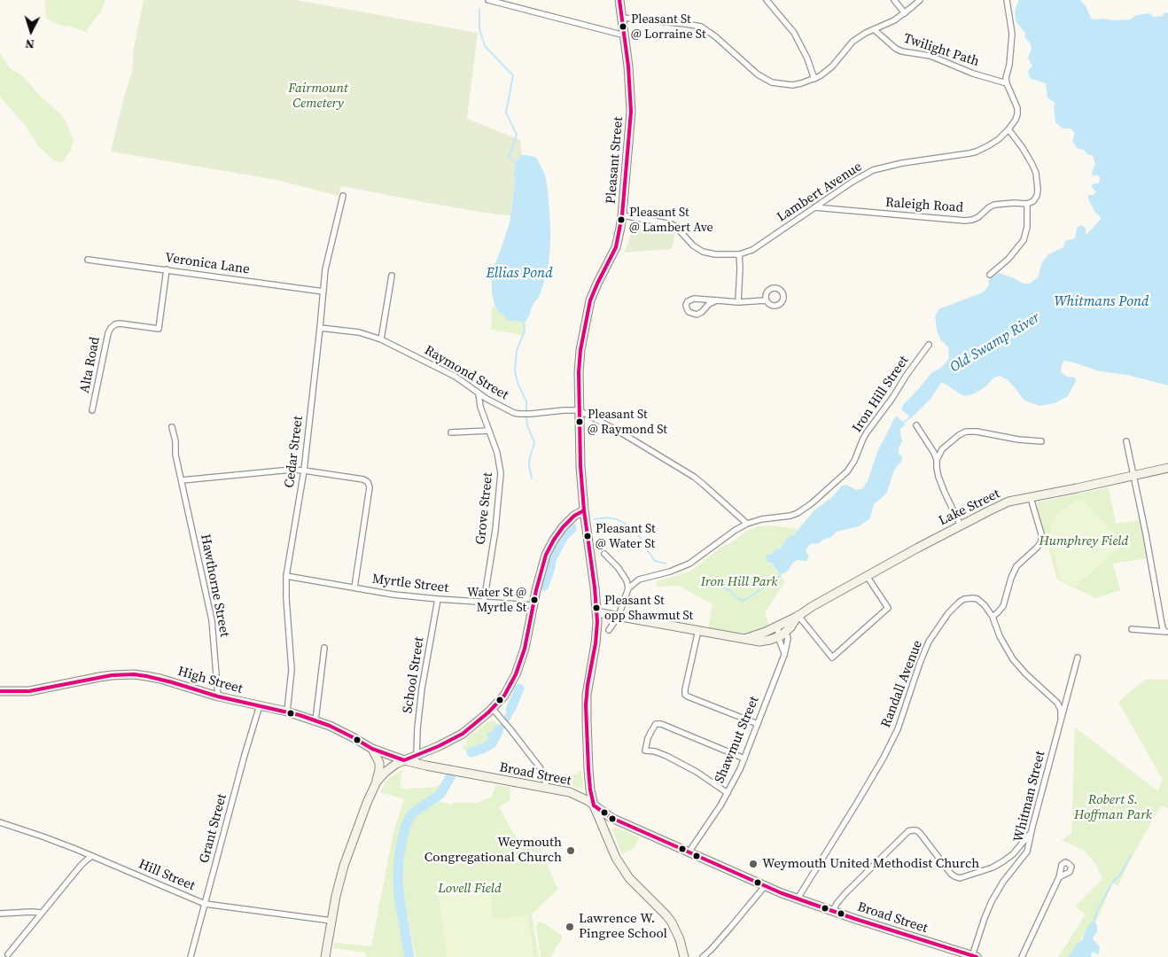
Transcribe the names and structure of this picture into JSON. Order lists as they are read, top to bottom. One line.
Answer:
{"streets":{"main road":["Pleasant Street","Lake Street","High Street","Broad Street"],"street":["Twilight Path","Lambert Avenue","Raleigh Road","Veronica Lane","Alta Road","Raymond Street","Iron Hill Street","Cedar Street","Grove Street","Myrtle Street","Hawthorne Street","School Street","Randall Avenue","Shawmut Street","Whitman Street","Grant Street","Hill Street"]},"crossings":[["Twilight Path","Lambert Avenue"],["Pleasant Street","Lambert Avenue"],["Pleasant Street","Raymond Street"],["Pleasant Street","Broad Street"],["Lambert Avenue","Raleigh Road"],["Veronica Lane","Alta Road"],["Veronica Lane","Cedar Street"],["Raymond Street","Cedar Street"],["Raymond Street","Grove Street"],["Cedar Street","Myrtle Street"],["Cedar Street","High Street"],["Lake Street","Shawmut Street"],["Grove Street","Myrtle Street"],["Myrtle Street","School Street"],["Hawthorne Street","High Street"],["High Street","Broad Street"],["High Street","Grant Street"],["Randall Avenue","Broad Street"],["Randall Avenue","Whitman Street"],["Shawmut Street","Broad Street"],["Broad Street","Whitman Street"],["Grant Street","Hill Street"]],"water":["Ellias Pond","Whitmans Pond","Old Swamp River"],"parks":["Fairmount Cemetery","Humphrey Field","Iron Hill Park","Robert S. Hoffman Park","Lovell Field"],"places":["Pleasant St @ Lorraine St","Pleasant St @ Lambert Ave","Pleasant St @ Raymond St","Pleasant St @ Water St","Water St @ Myrtle St","Pleasant St opp Shawmut St","Weymouth Congregational Church","Weymouth United Methodist Church","Lawrence W. Pingree School"],"north":"bottom"}
